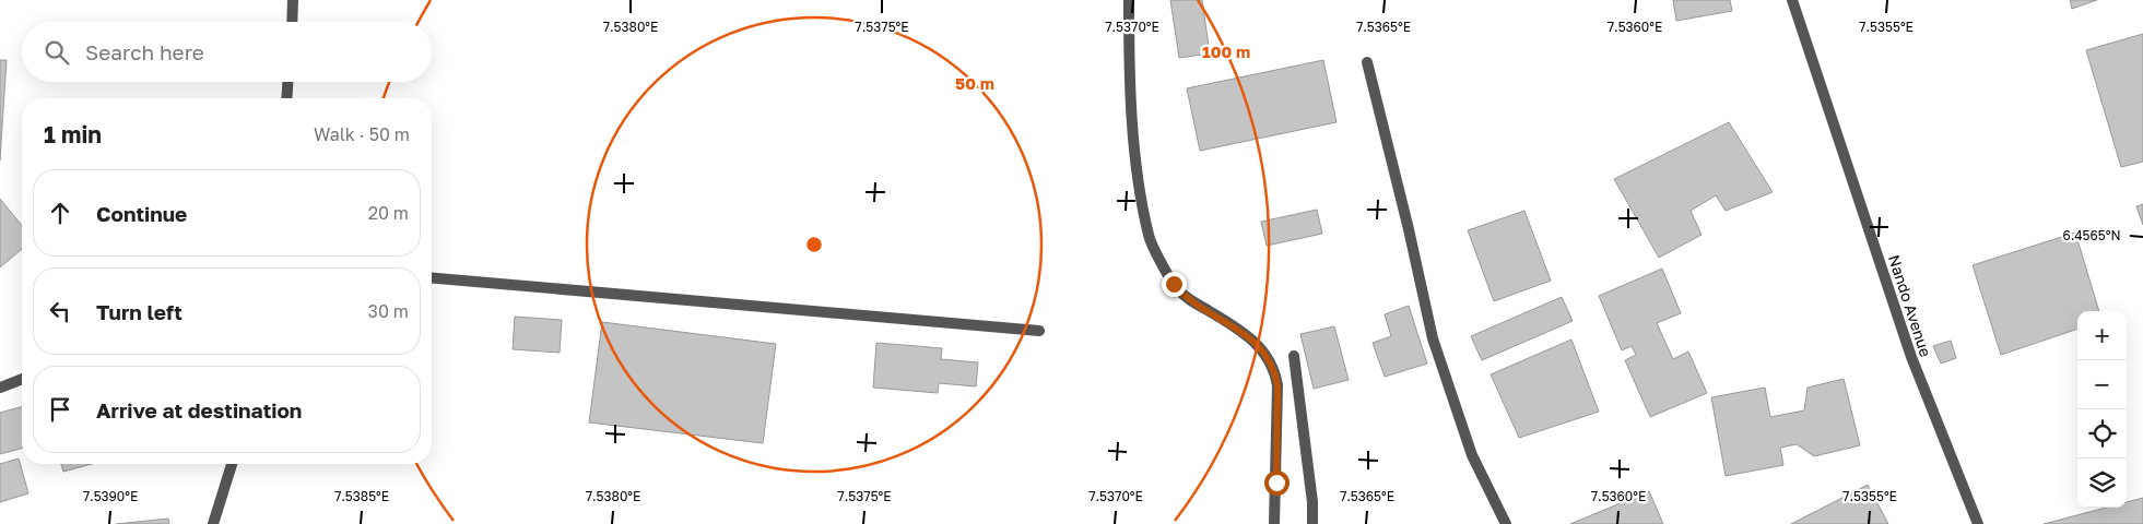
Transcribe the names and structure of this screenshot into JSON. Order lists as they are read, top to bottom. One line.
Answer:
{"streets":{"street":["Nando Avenue"]},"page":{"search":"Search here","heading":["1 min","Walk · 50 m"],"list":[["Continue","20 m"],["Turn left","30 m"],"Arrive at destination"],"map_buttons":["+","−"]},"coordinates":["7.5380°E","7.5375°E","7.5370°E","7.5365°E","7.5360°E","7.5355°E","6.4565°N","7.5390°E","7.5385°E"],"rings":["100 m","50 m"]}
